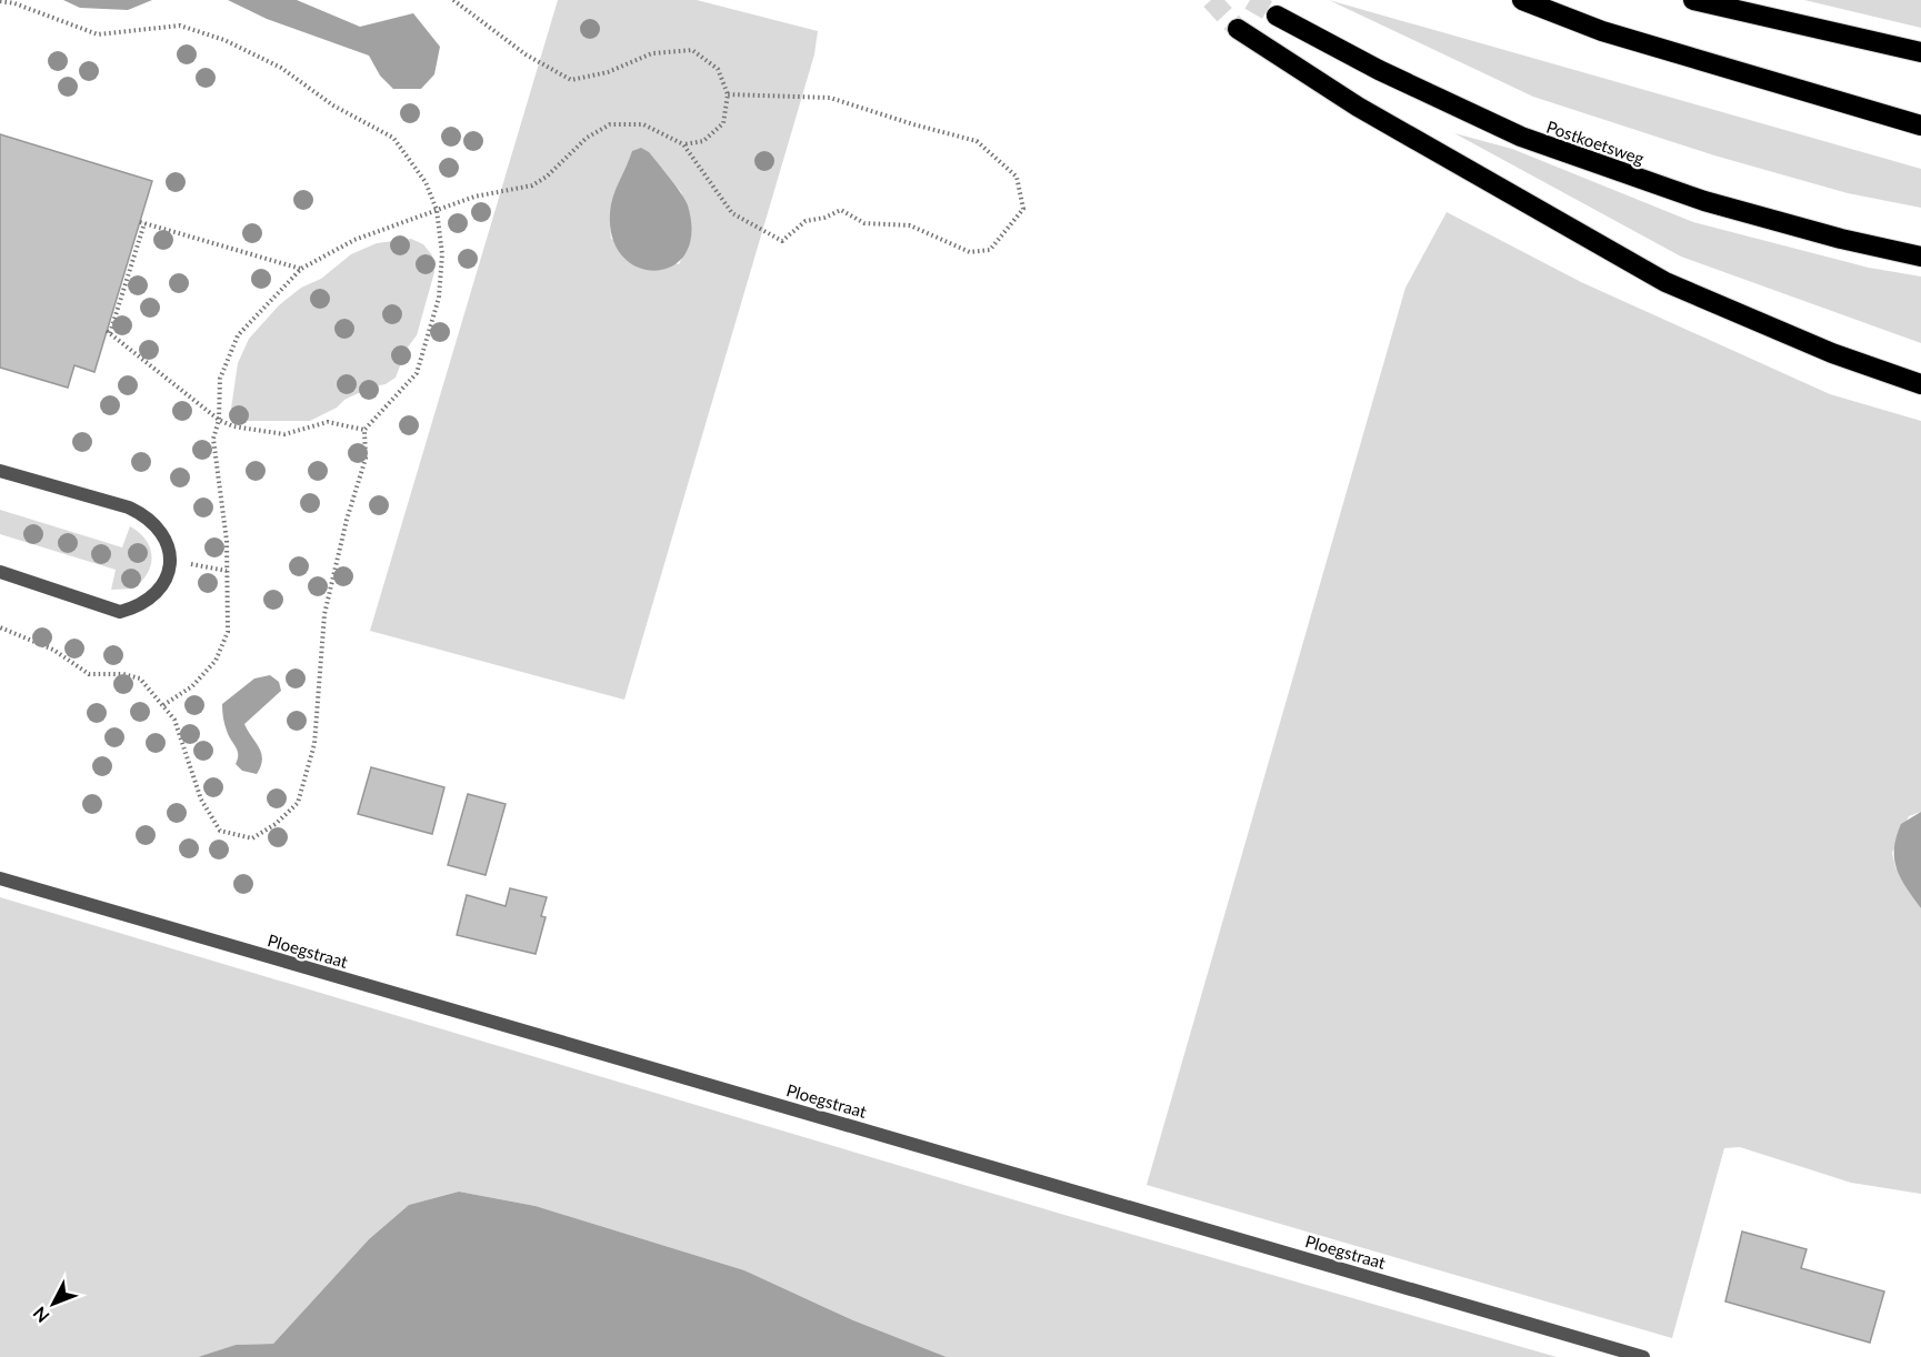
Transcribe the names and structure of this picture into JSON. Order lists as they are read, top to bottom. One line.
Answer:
{"streets":{"highway":["Postkoetsweg"],"street":["Ploegstraat"]},"north":"bottom left"}
